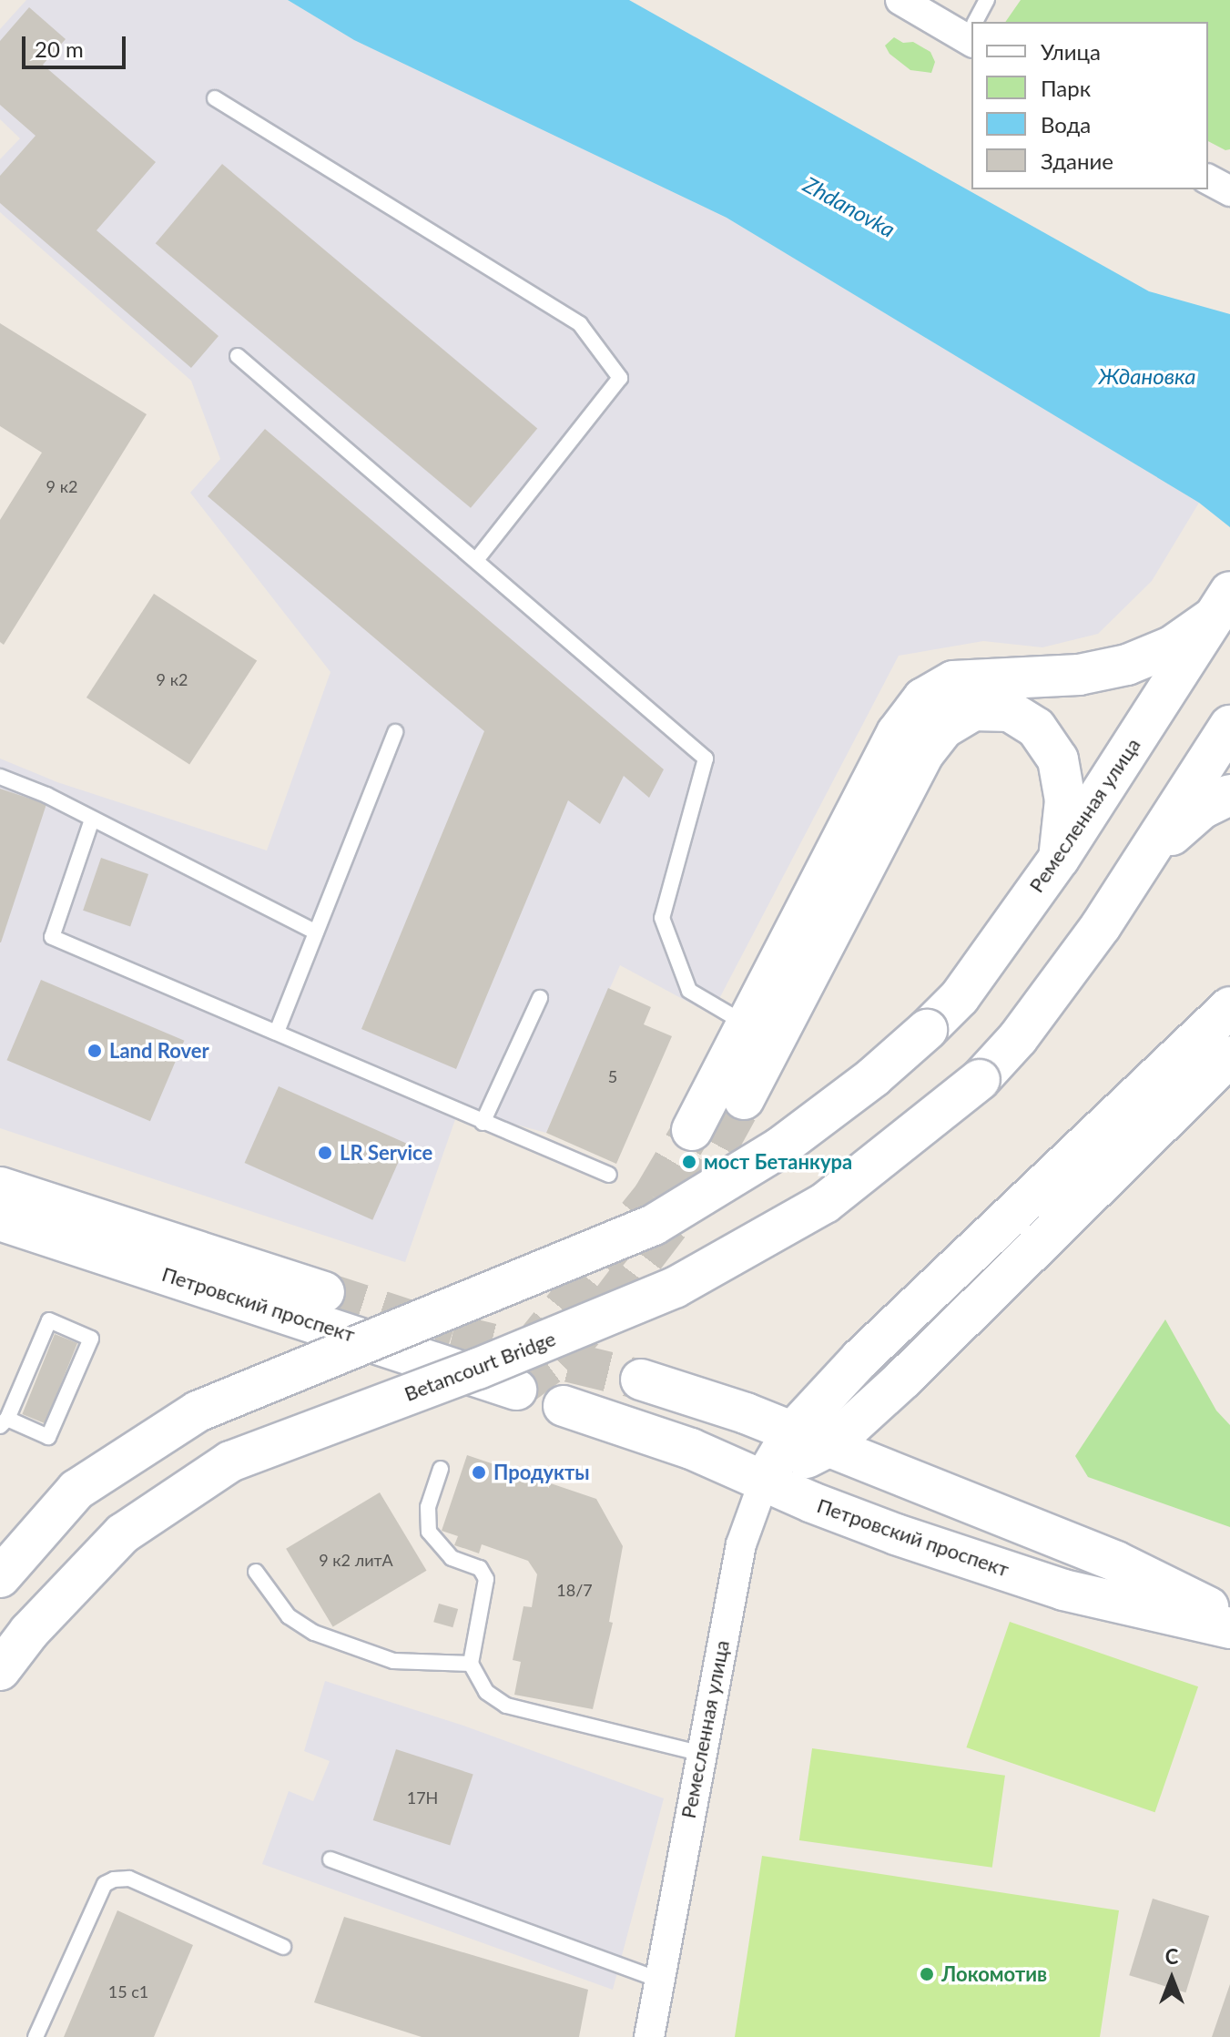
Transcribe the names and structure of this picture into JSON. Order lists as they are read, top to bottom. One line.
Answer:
{"streets":{"street":["Ремесленная улица","Петровский проспект","Betancourt Bridge"]},"crossings":[["Ремесленная улица","Петровский проспект"]],"water":["Zhdanovka","Ждановка"],"places":["Land Rover","LR Service","мост Бетанкура","Продукты","Локомотив"],"house_numbers":["9 к2","9 к2","5","9 к2 литА","18/7","17Н","15 с1"],"legend":["Улица","Парк","Вода","Здание"],"scale_bar":"20 m","north":"top"}
